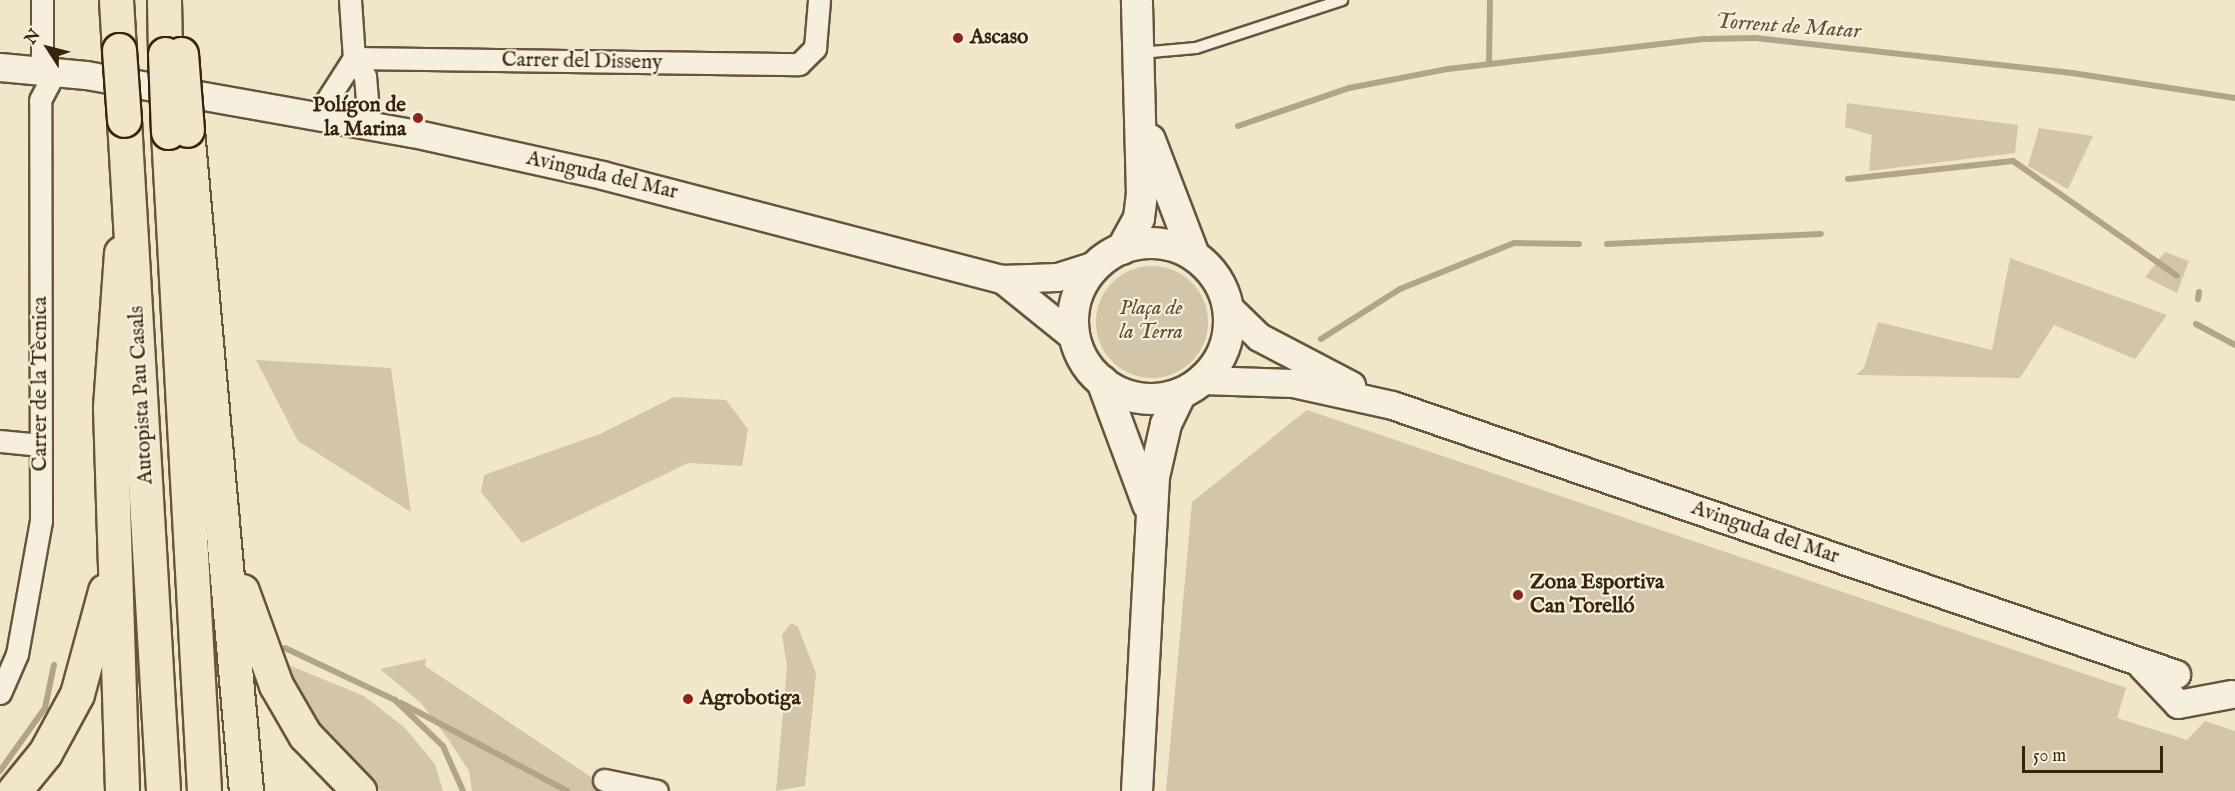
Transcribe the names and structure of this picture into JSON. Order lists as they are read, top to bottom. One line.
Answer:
{"streets":{"highway":["Autopista Pau Casals"],"street":["Carrer del Disseny","Avinguda del Mar","Carrer de la Tècnica"]},"crossings":[["Avinguda del Mar","Carrer de la Tècnica"]],"water":["Torrent de Matar"],"parks":["Plaça de la Terra"],"places":["Ascaso","Polígon de la Marina","Zona Esportiva Can Torelló","Agrobotiga"],"scale_bar":"50 m","north":"top left"}
